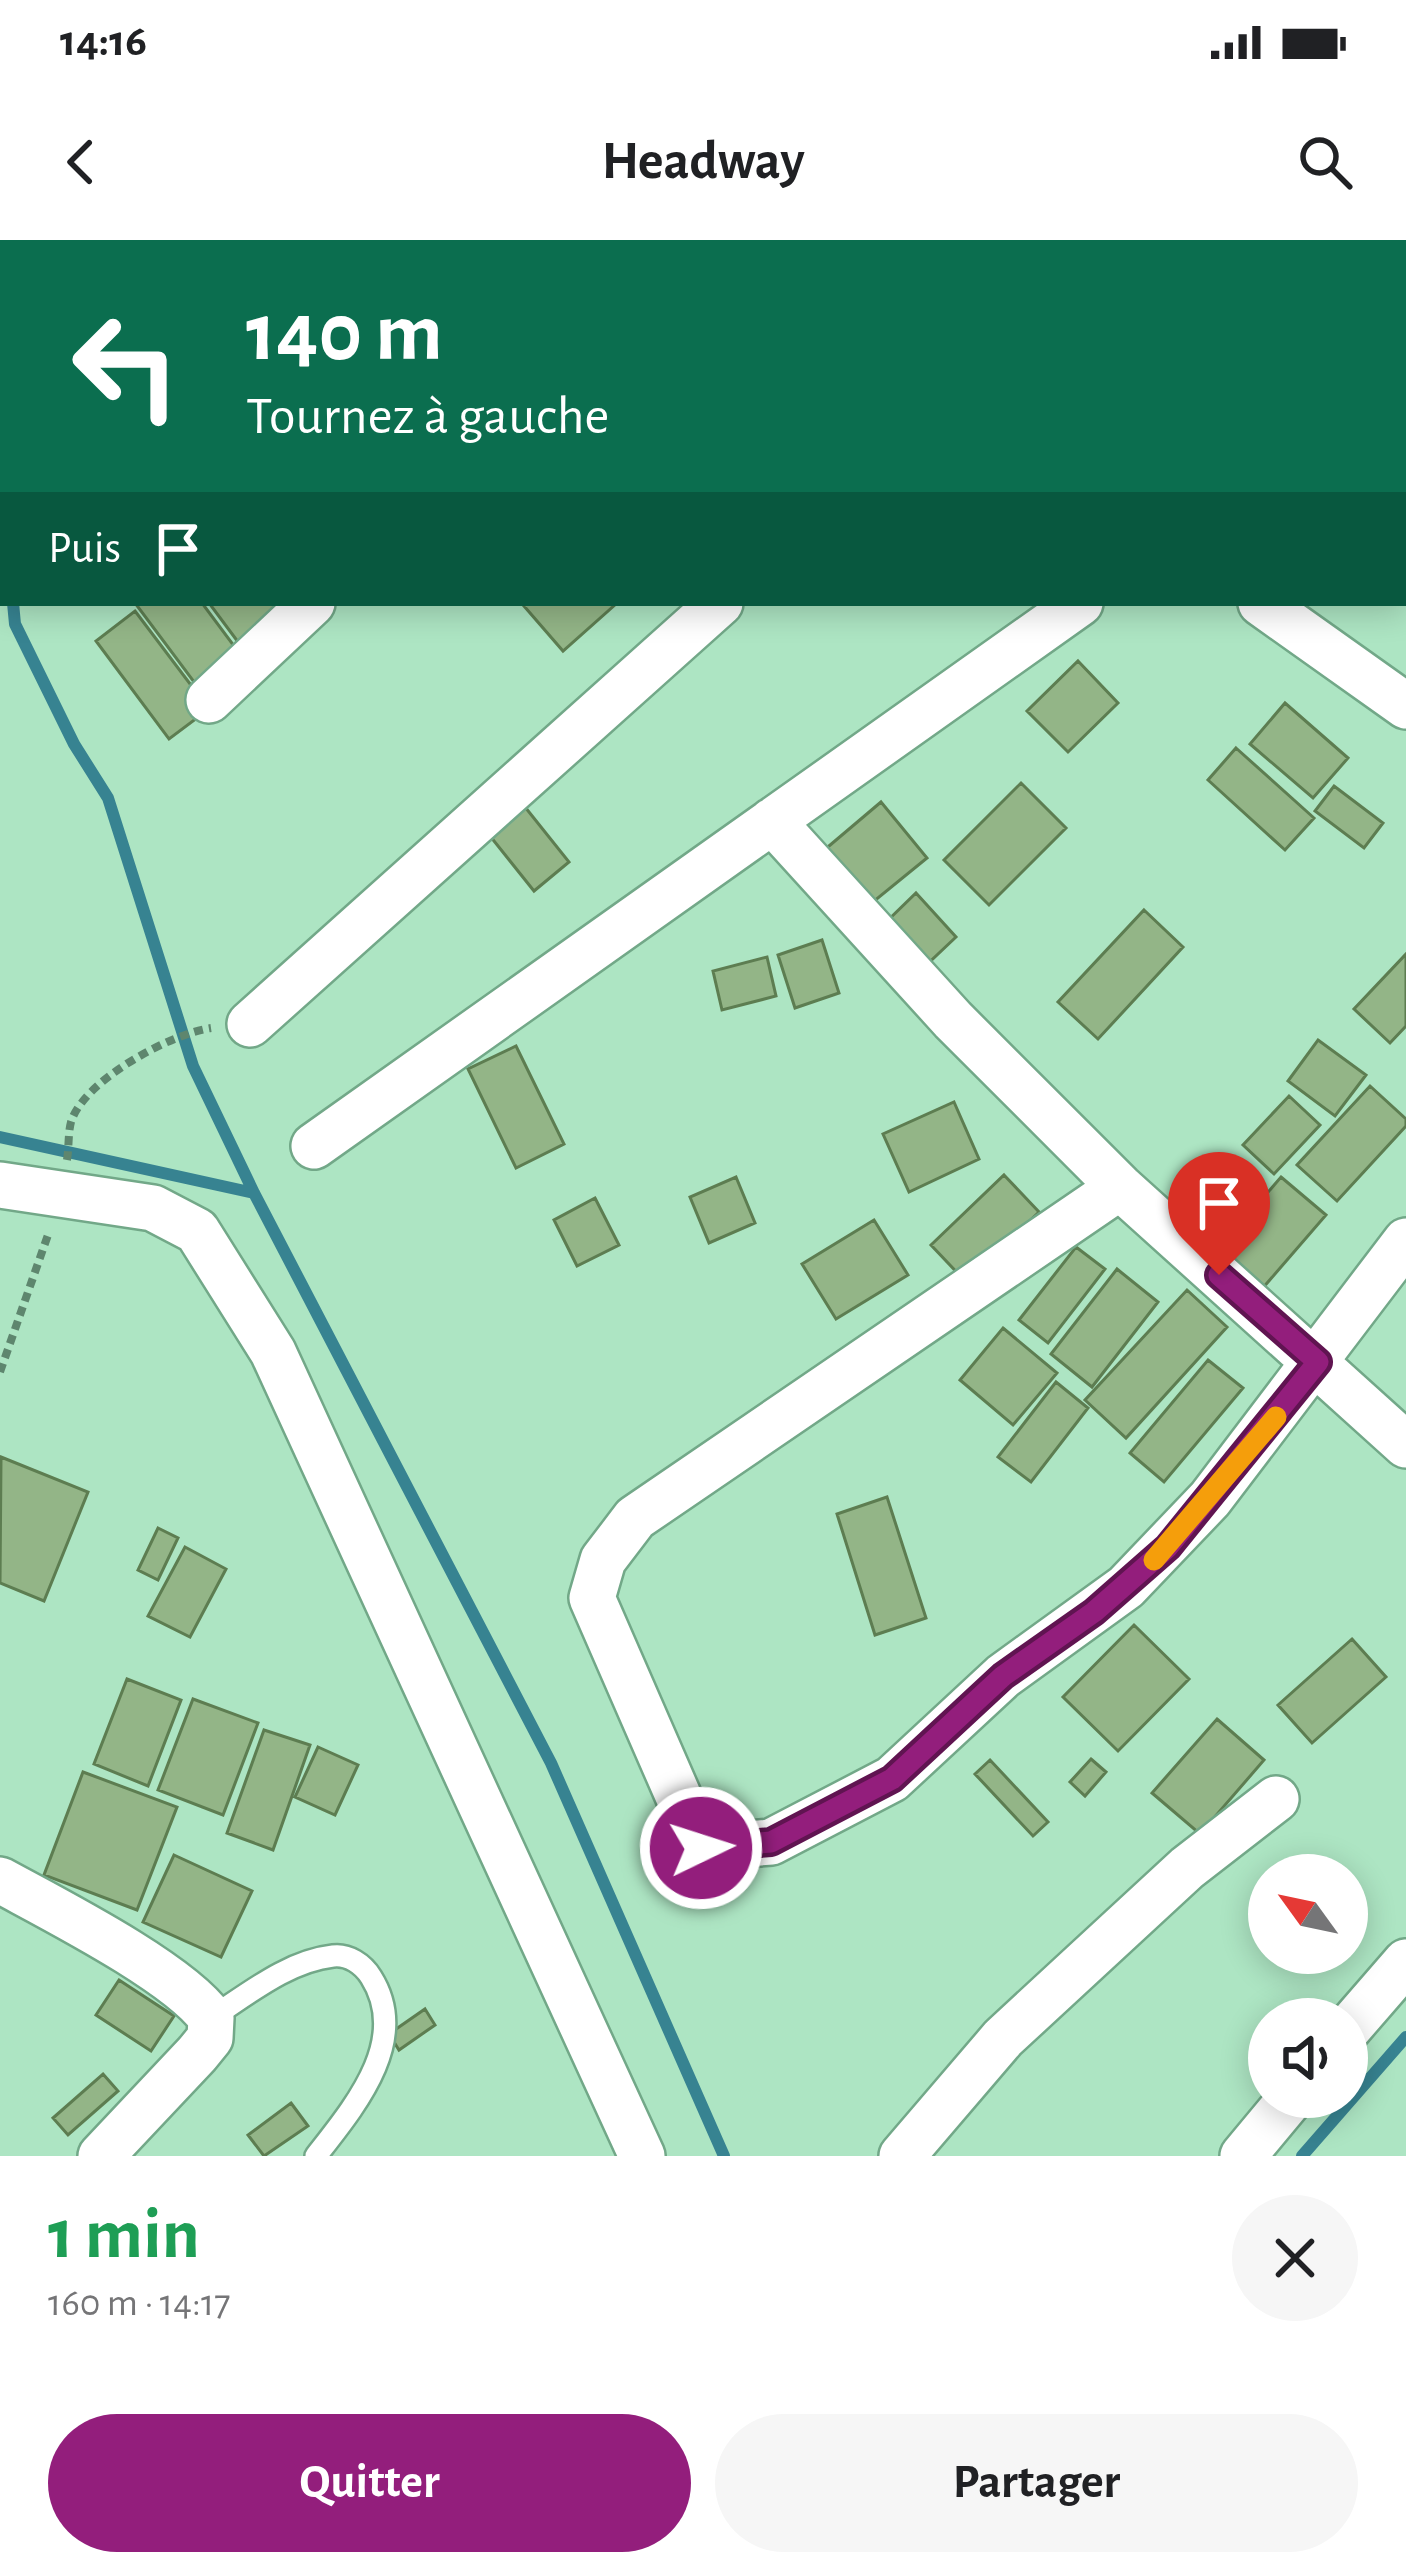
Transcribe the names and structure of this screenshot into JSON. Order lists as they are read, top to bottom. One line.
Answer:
{"north":"top left","page":{"status":"14:16","header":"Headway","turn":["140 m","Tournez à gauche"],"then":"Puis","heading":["1 min","160 m · 14:17"],"buttons":["Quitter","Partager"]}}
